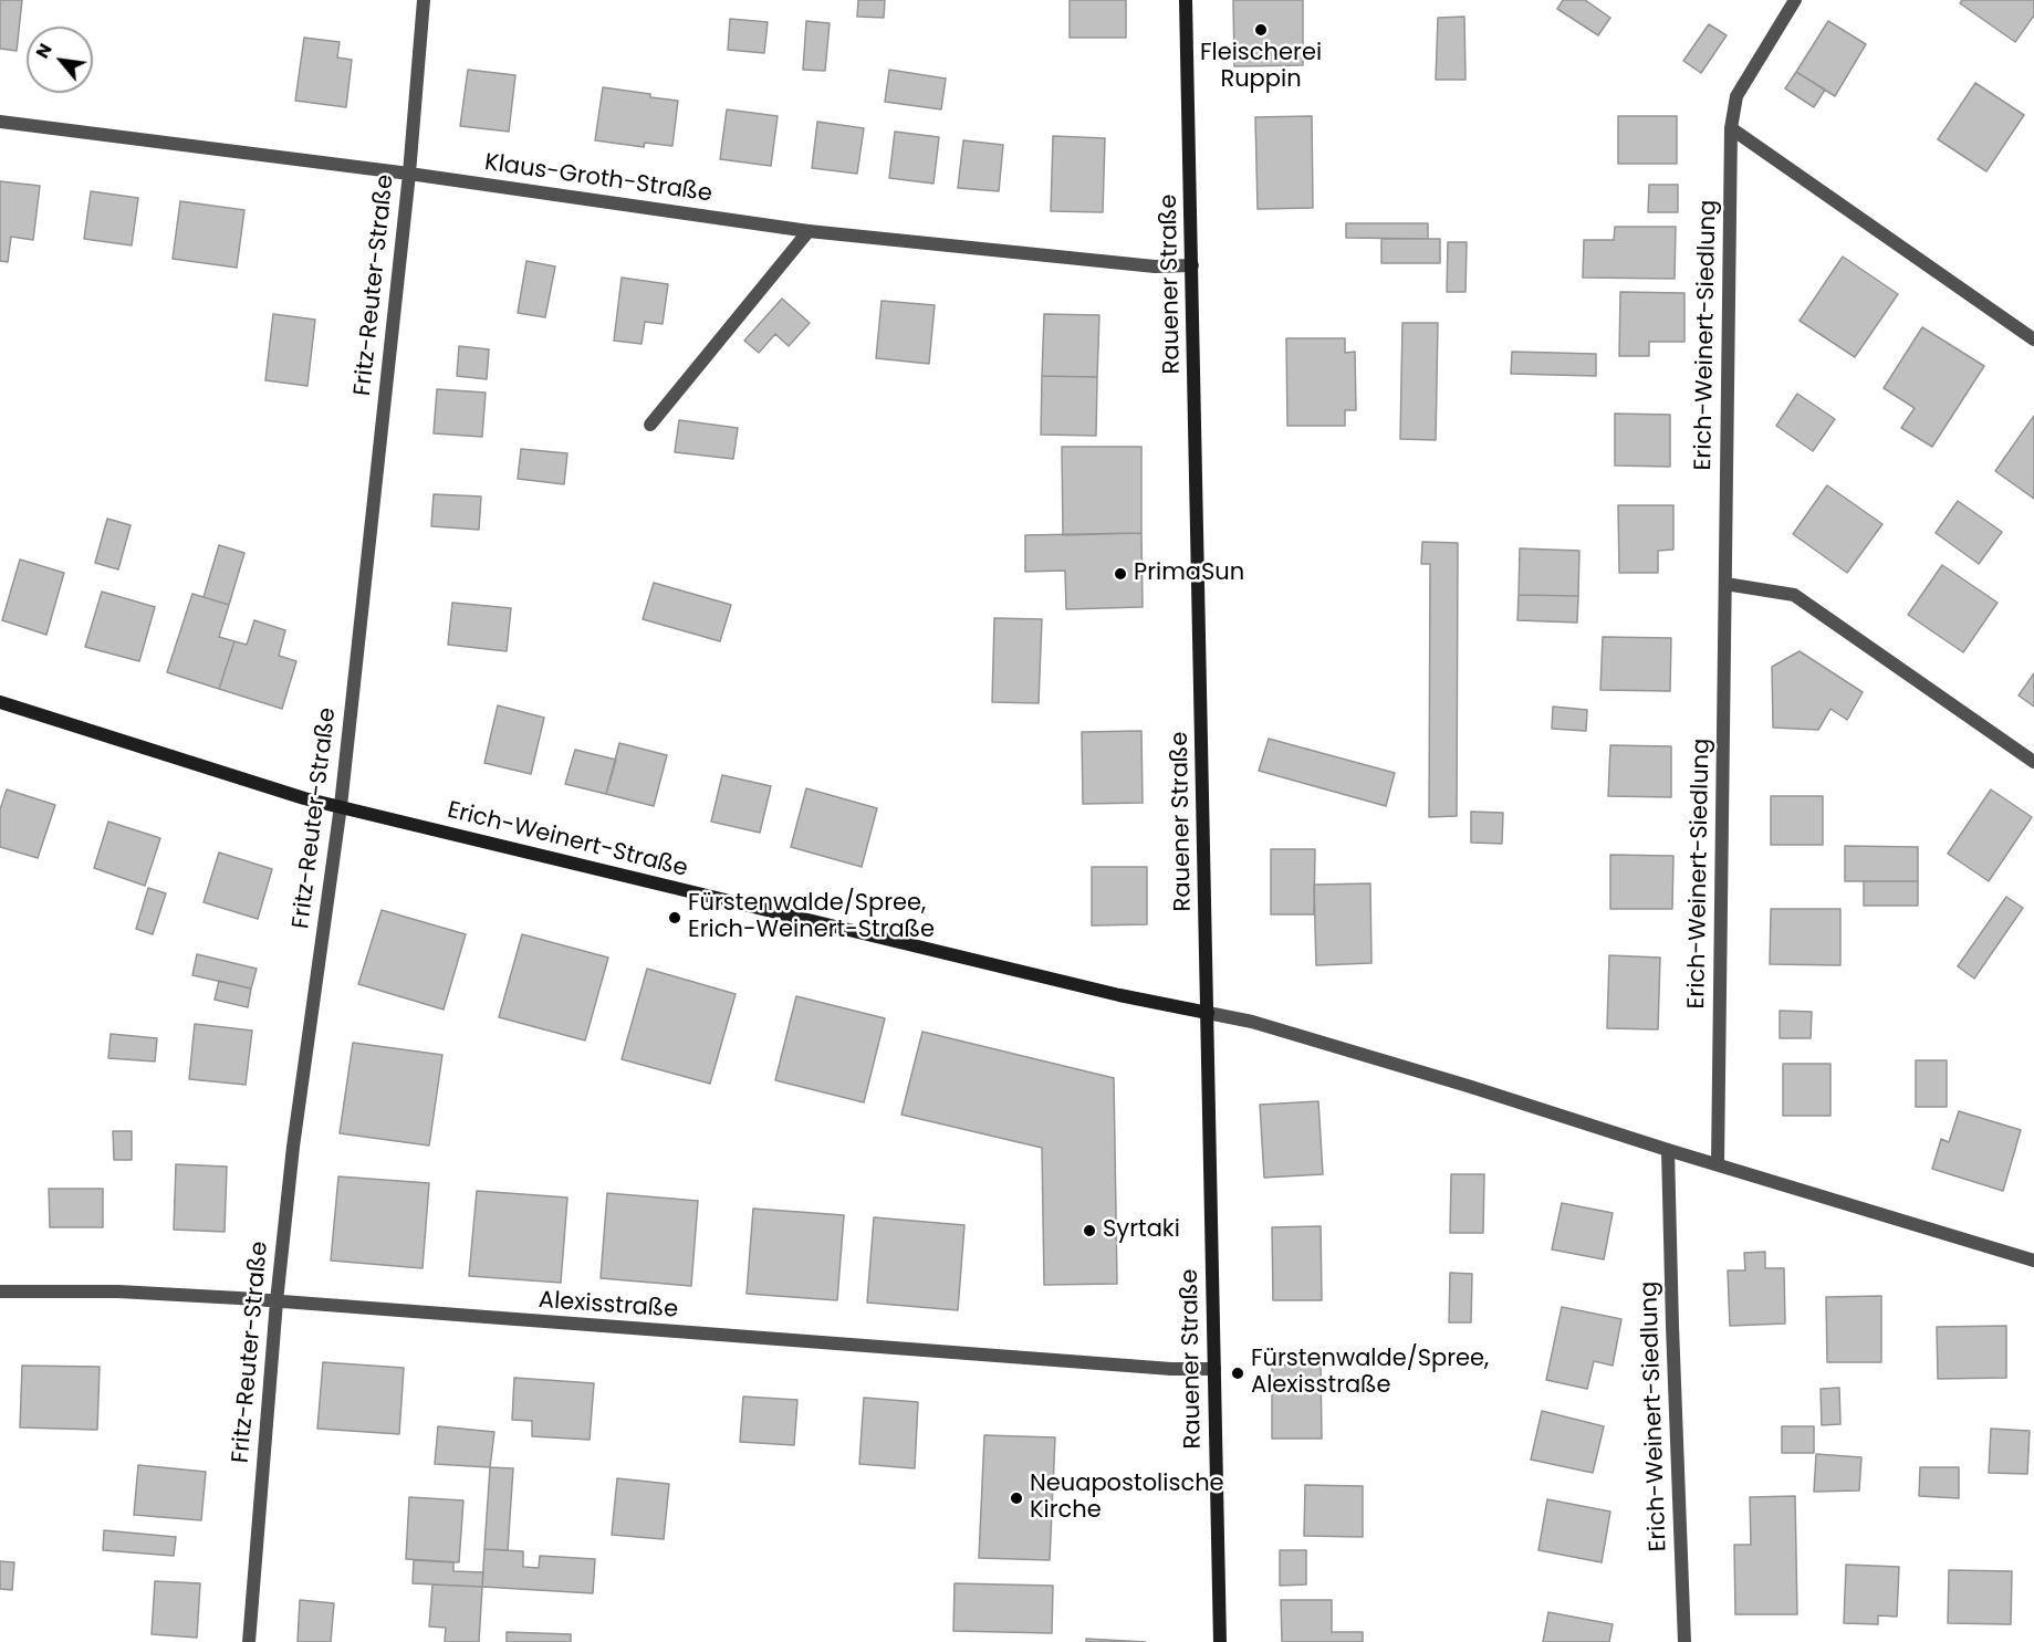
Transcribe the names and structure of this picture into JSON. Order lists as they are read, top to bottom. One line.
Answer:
{"streets":{"main road":["Rauener Straße","Erich-Weinert-Straße"],"street":["Klaus-Groth-Straße","Fritz-Reuter-Straße","Erich-Weinert-Siedlung","Alexisstraße"]},"crossings":[["Klaus-Groth-Straße","Rauener Straße"],["Klaus-Groth-Straße","Fritz-Reuter-Straße"],["Rauener Straße","Erich-Weinert-Straße"],["Rauener Straße","Alexisstraße"],["Fritz-Reuter-Straße","Erich-Weinert-Straße"],["Fritz-Reuter-Straße","Alexisstraße"]],"places":["Fleischerei Ruppin","PrimaSun","Fürstenwalde/Spree, Erich-Weinert-Straße","Syrtaki","Fürstenwalde/Spree, Alexisstraße","Neuapostolische Kirche"],"north":"top left"}
